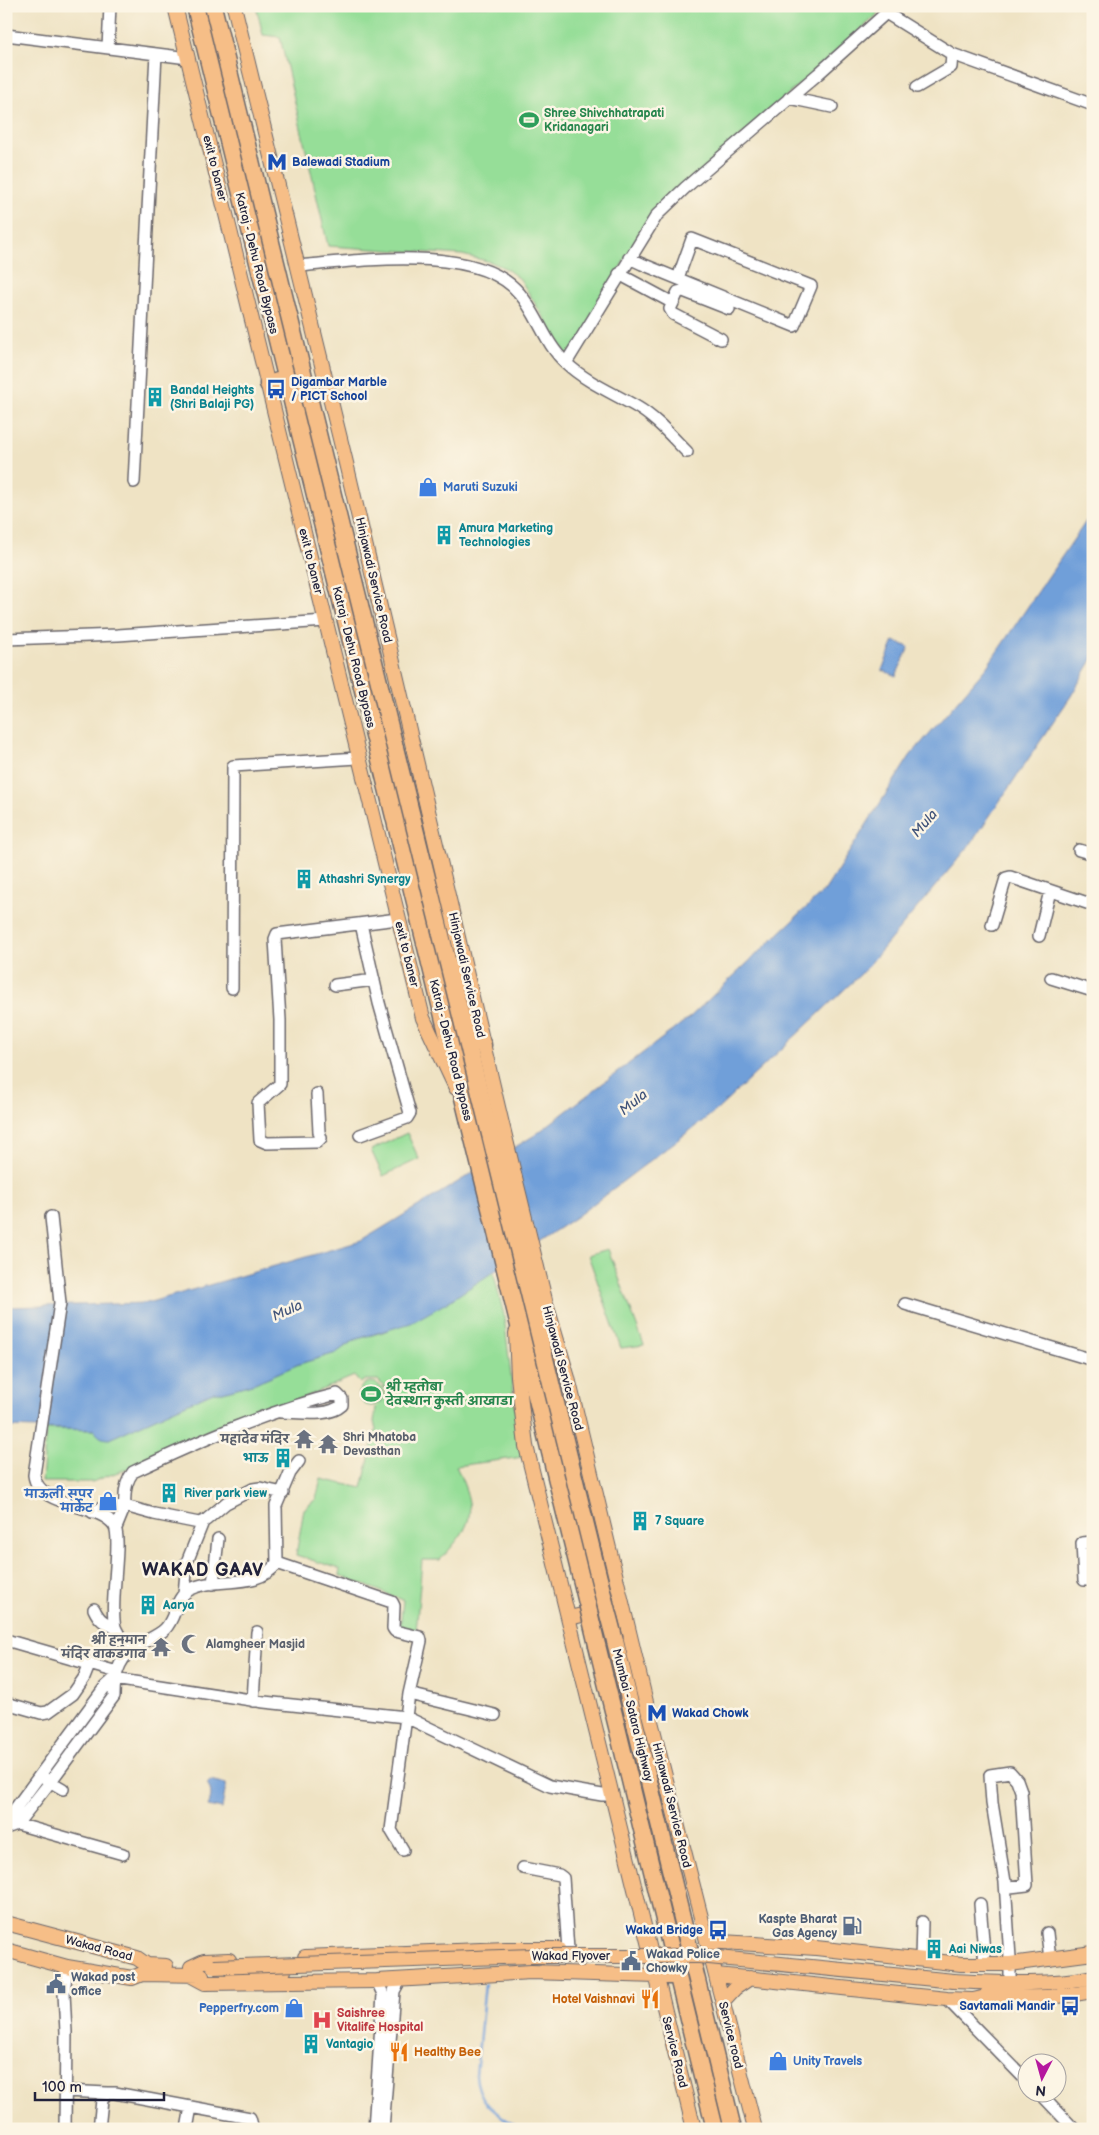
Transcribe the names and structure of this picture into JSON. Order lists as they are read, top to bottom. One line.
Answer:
{"streets":{"highway":["Katraj - Dehu Road Bypass","Mumbai - Satara Highway"],"main road":["exit to baner","Hinjawadi Service Road","Wakad Road","Wakad Flyover","Service road","Service Road"]},"crossings":[["exit to baner","Katraj - Dehu Road Bypass"],["Katraj - Dehu Road Bypass","Hinjawadi Service Road"],["Katraj - Dehu Road Bypass","Mumbai - Satara Highway"],["Katraj - Dehu Road Bypass","Service Road"],["Hinjawadi Service Road","Mumbai - Satara Highway"],["Hinjawadi Service Road","Service road"],["Mumbai - Satara Highway","Service Road"],["Wakad Road","Wakad Flyover"]],"districts":["WAKAD GAAV"],"water":["Mula"],"places":{"sports":["Shree Shivchhatrapati Kridanagari","श्री म्हतोबा देवस्थान कुस्ती आखाडा"],"metro station":["Balewadi Stadium","Wakad Chowk"],"bus stop":["Digambar Marble / PICT School","Wakad Bridge","Savtamali Mandir"],"building":["Bandal Heights (Shri Balaji PG)","Amura Marketing Technologies","Athashri Synergy","भाऊ","River park view","7 Square","Aarya","Aai Niwas","Vantagio"],"shop":["Maruti Suzuki","माऊली सुपर मार्केट","Pepperfry.com","Unity Travels"],"temple":["महादेव मंदिर","Shri Mhatoba Devasthan","श्री हनुमान मंदिर वाकडगाव"],"mosque":["Alamgheer Masjid"],"fuel station":["Kaspte Bharat Gas Agency"],"public building":["Wakad Police Chowky","Wakad post office"],"restaurant":["Hotel Vaishnavi","Healthy Bee"],"hospital":["Saishree Vitalife Hospital"]},"scale_bar":"100 m","north":"bottom"}
